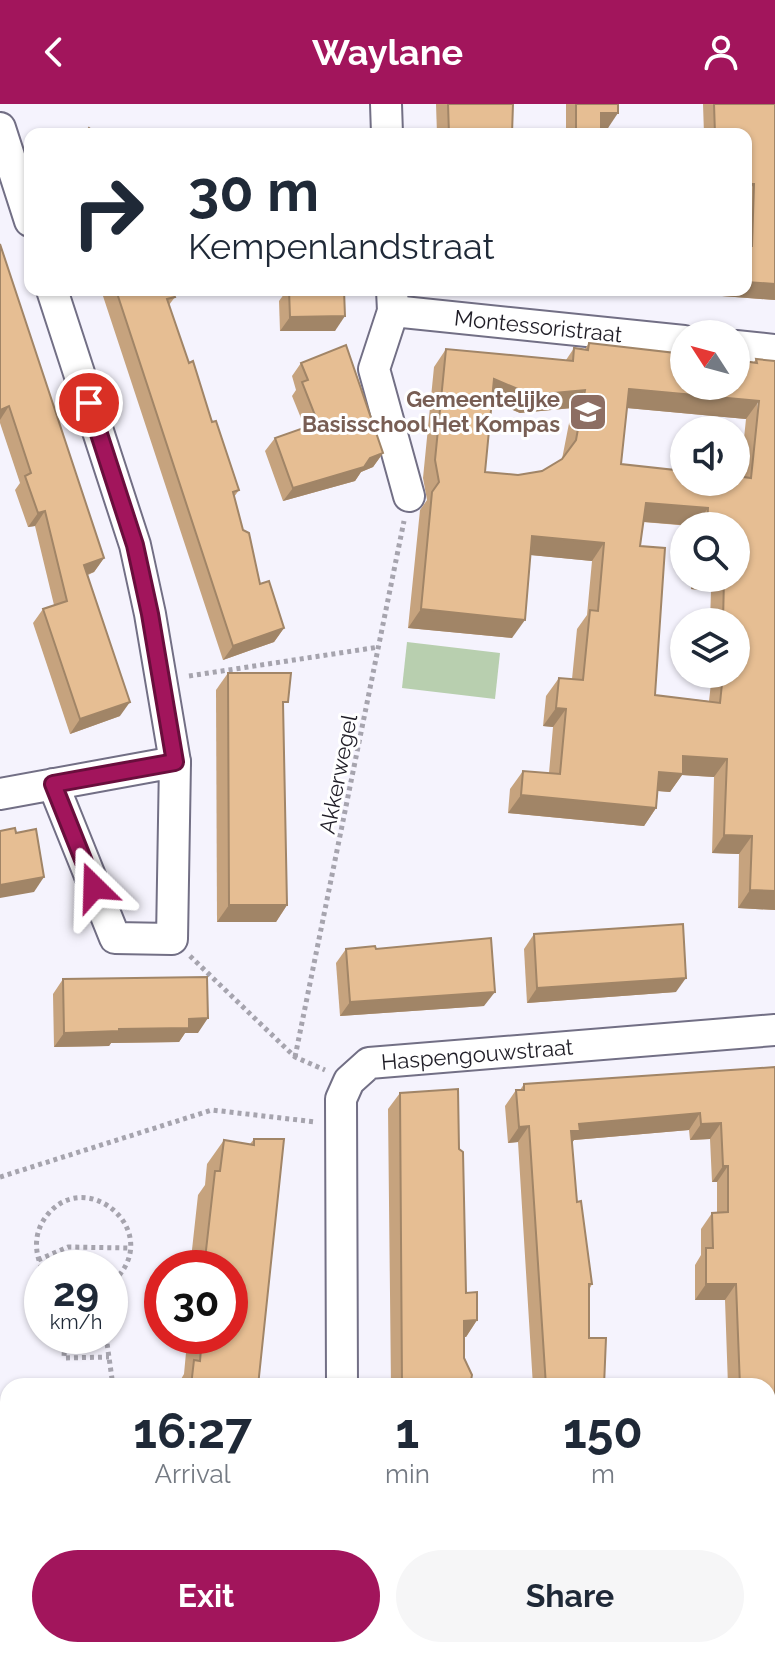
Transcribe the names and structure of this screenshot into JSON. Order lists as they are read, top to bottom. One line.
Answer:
{"streets":{"street":["Montessoristraat","Haspengouwstraat"],"path":["Akkerwegel"]},"places":{"school or university":["Gemeentelijke Basisschool Het Kompas"]},"north":"top left","page":{"header":"Waylane","turn":["30 m","Kempenlandstraat"],"speed":"29 km/h","limit":"30","eta":["16:27","Arrival","1","min","150","m"],"buttons":["Exit","Share"]}}
